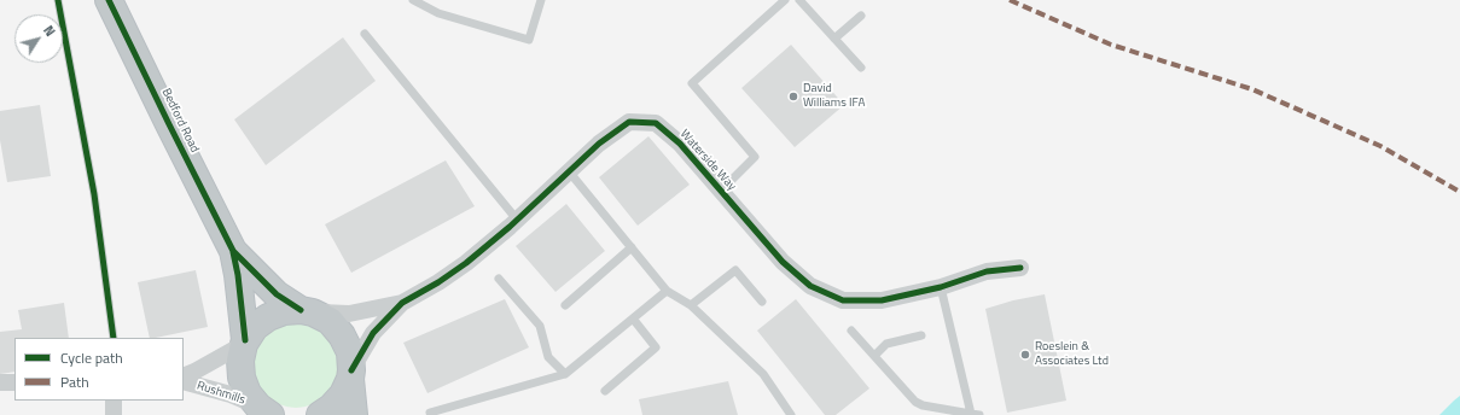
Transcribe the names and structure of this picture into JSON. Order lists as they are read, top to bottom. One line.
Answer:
{"streets":{"highway":["Bedford Road"],"street":["Waterside Way","Rushmills"]},"crossings":[["Bedford Road","Waterside Way"],["Bedford Road","Rushmills"]],"places":["David Williams IFA","Roeslein & Associates Ltd"],"legend":["Cycle path","Path"],"north":"top right"}
